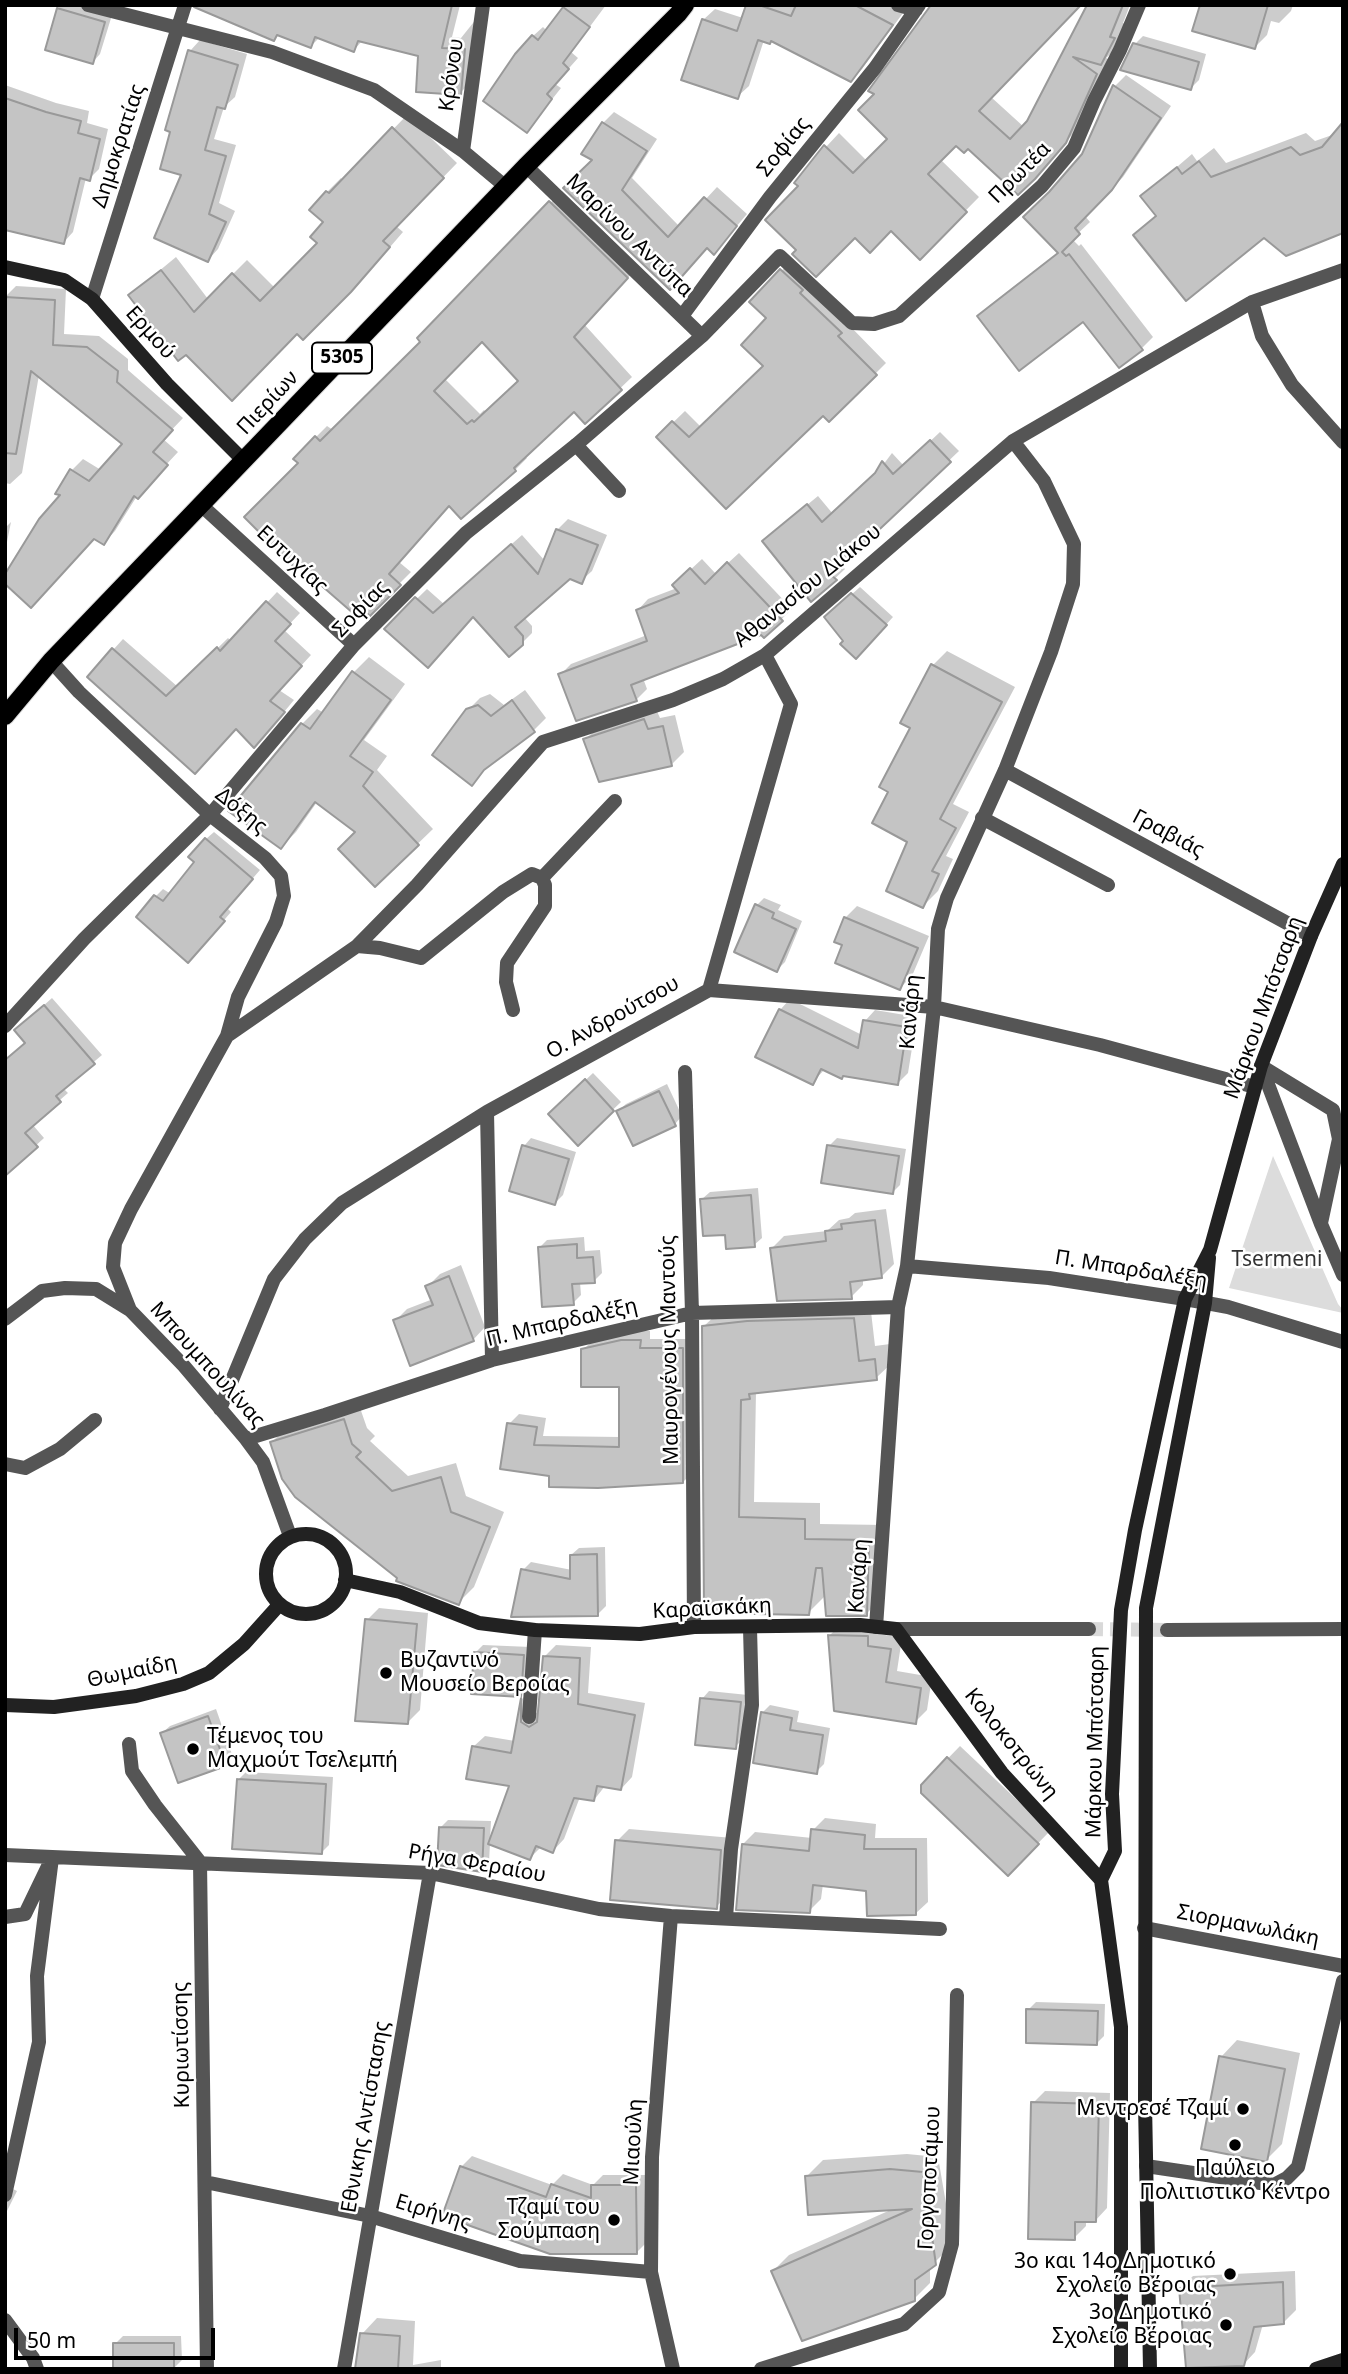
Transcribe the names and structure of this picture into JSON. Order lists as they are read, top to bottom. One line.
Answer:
{"streets":{"main road":["5305","Πιερίων"],"street":["Κρόνου","Δημοκρατίας","Σοφίας","Πρωτέα","Μαρίνου Αντύπα","Ερμού","Ευτυχίας","Αθανασίου Διάκου","Δόξης","Γραβιάς","Μάρκου Μπότσαρη","Κανάρη","Ο. Ανδρούτσου","Π. Μπαρδαλέξη","Μαυρογένους Μαντούς","Μπουμπουλίνας","Καραϊσκάκη","Θωμαίδη","Κολοκοτρώνη","Ρήγα Φεραίου","Σιορμανωλάκη","Κυριωτίσσης","Εθνικης Αντίστασης","Μιαούλη","Γοργοποτάμου","Ειρήνης"]},"crossings":[["Δημοκρατίας","Ερμού"],["Σοφίας","Πρωτέα"],["Σοφίας","Μαρίνου Αντύπα"],["Σοφίας","Ευτυχίας"],["Σοφίας","Δόξης"],["Μαρίνου Αντύπα","Πιερίων"],["Ερμού","Πιερίων"],["Πιερίων","Ευτυχίας"],["Πιερίων","Δόξης"],["Αθανασίου Διάκου","Δόξης"],["Αθανασίου Διάκου","Κανάρη"],["Αθανασίου Διάκου","Μπουμπουλίνας"],["Δόξης","Μπουμπουλίνας"],["Γραβιάς","Μάρκου Μπότσαρη"],["Γραβιάς","Κανάρη"],["Μάρκου Μπότσαρη","Ο. Ανδρούτσου"],["Μάρκου Μπότσαρη","Π. Μπαρδαλέξη"],["Μάρκου Μπότσαρη","Κολοκοτρώνη"],["Μάρκου Μπότσαρη","Σιορμανωλάκη"],["Κανάρη","Ο. Ανδρούτσου"],["Κανάρη","Π. Μπαρδαλέξη"],["Κανάρη","Καραϊσκάκη"],["Ο. Ανδρούτσου","Μπουμπουλίνας"],["Π. Μπαρδαλέξη","Μαυρογένους Μαντούς"],["Π. Μπαρδαλέξη","Μπουμπουλίνας"],["Μαυρογένους Μαντούς","Καραϊσκάκη"],["Μπουμπουλίνας","Καραϊσκάκη"],["Μπουμπουλίνας","Θωμαίδη"],["Καραϊσκάκη","Θωμαίδη"],["Καραϊσκάκη","Κολοκοτρώνη"],["Ρήγα Φεραίου","Κυριωτίσσης"],["Ρήγα Φεραίου","Εθνικης Αντίστασης"],["Ρήγα Φεραίου","Μιαούλη"],["Κυριωτίσσης","Ειρήνης"],["Εθνικης Αντίστασης","Ειρήνης"],["Μιαούλη","Ειρήνης"]],"parks":["Tsermeni"],"places":["Βυζαντινό Μουσείο Βεροίας","Τέμενος του Μαχμούτ Τσελεμπή","Μεντρεσέ Τζαμί","Παύλειο Πολιτιστικό Κέντρο","Τζαμί του Σούμπαση","3ο και 14ο Δημοτικό Σχολείο Βέροιας","3ο Δημοτικό Σχολείο Βέροιας"],"scale_bar":"50 m"}
